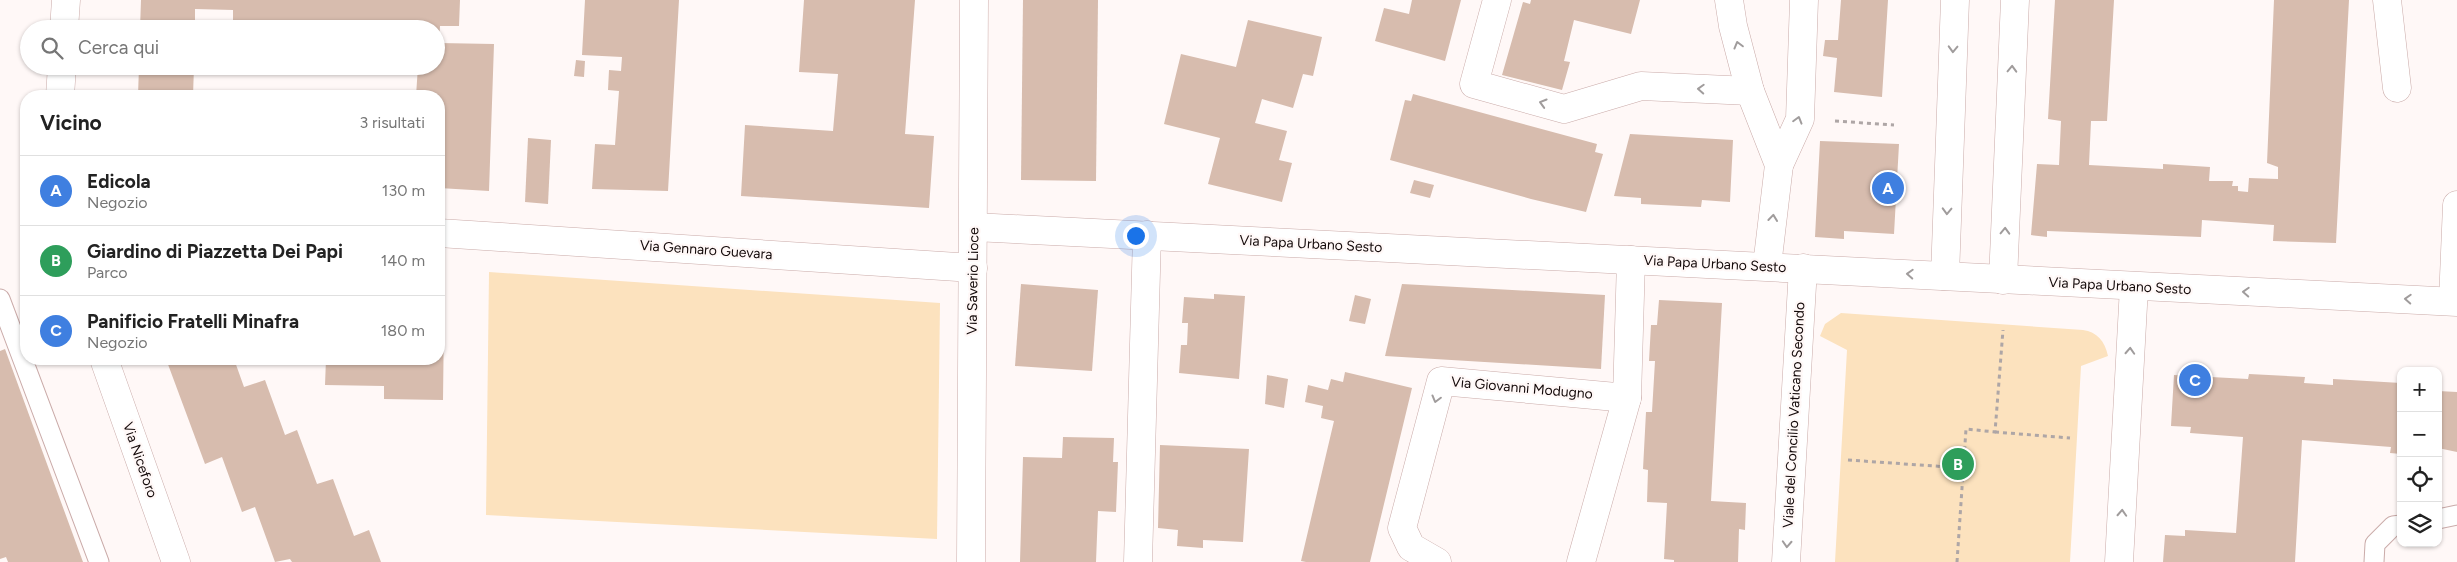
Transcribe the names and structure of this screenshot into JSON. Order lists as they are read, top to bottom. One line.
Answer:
{"streets":{"street":["Via Papa Urbano Sesto","Via Gennaro Guevara","Via Saverio Lioce","Via Giovanni Modugno","Viale del Concilio Vaticano Secondo","Via Niceforo"]},"crossings":[["Via Papa Urbano Sesto","Via Saverio Lioce"],["Via Papa Urbano Sesto","Viale del Concilio Vaticano Secondo"],["Via Gennaro Guevara","Via Saverio Lioce"]],"page":{"search":"Cerca qui","heading":["Vicino","3 risultati"],"list":[{"mark":"A","name":"Edicola","note":"Negozio","value":"130 m"},{"mark":"B","name":"Giardino di Piazzetta Dei Papi","note":"Parco","value":"140 m"},{"mark":"C","name":"Panificio Fratelli Minafra","note":"Negozio","value":"180 m"}],"pins":["A","C","B"],"map_buttons":["+","−"]}}
